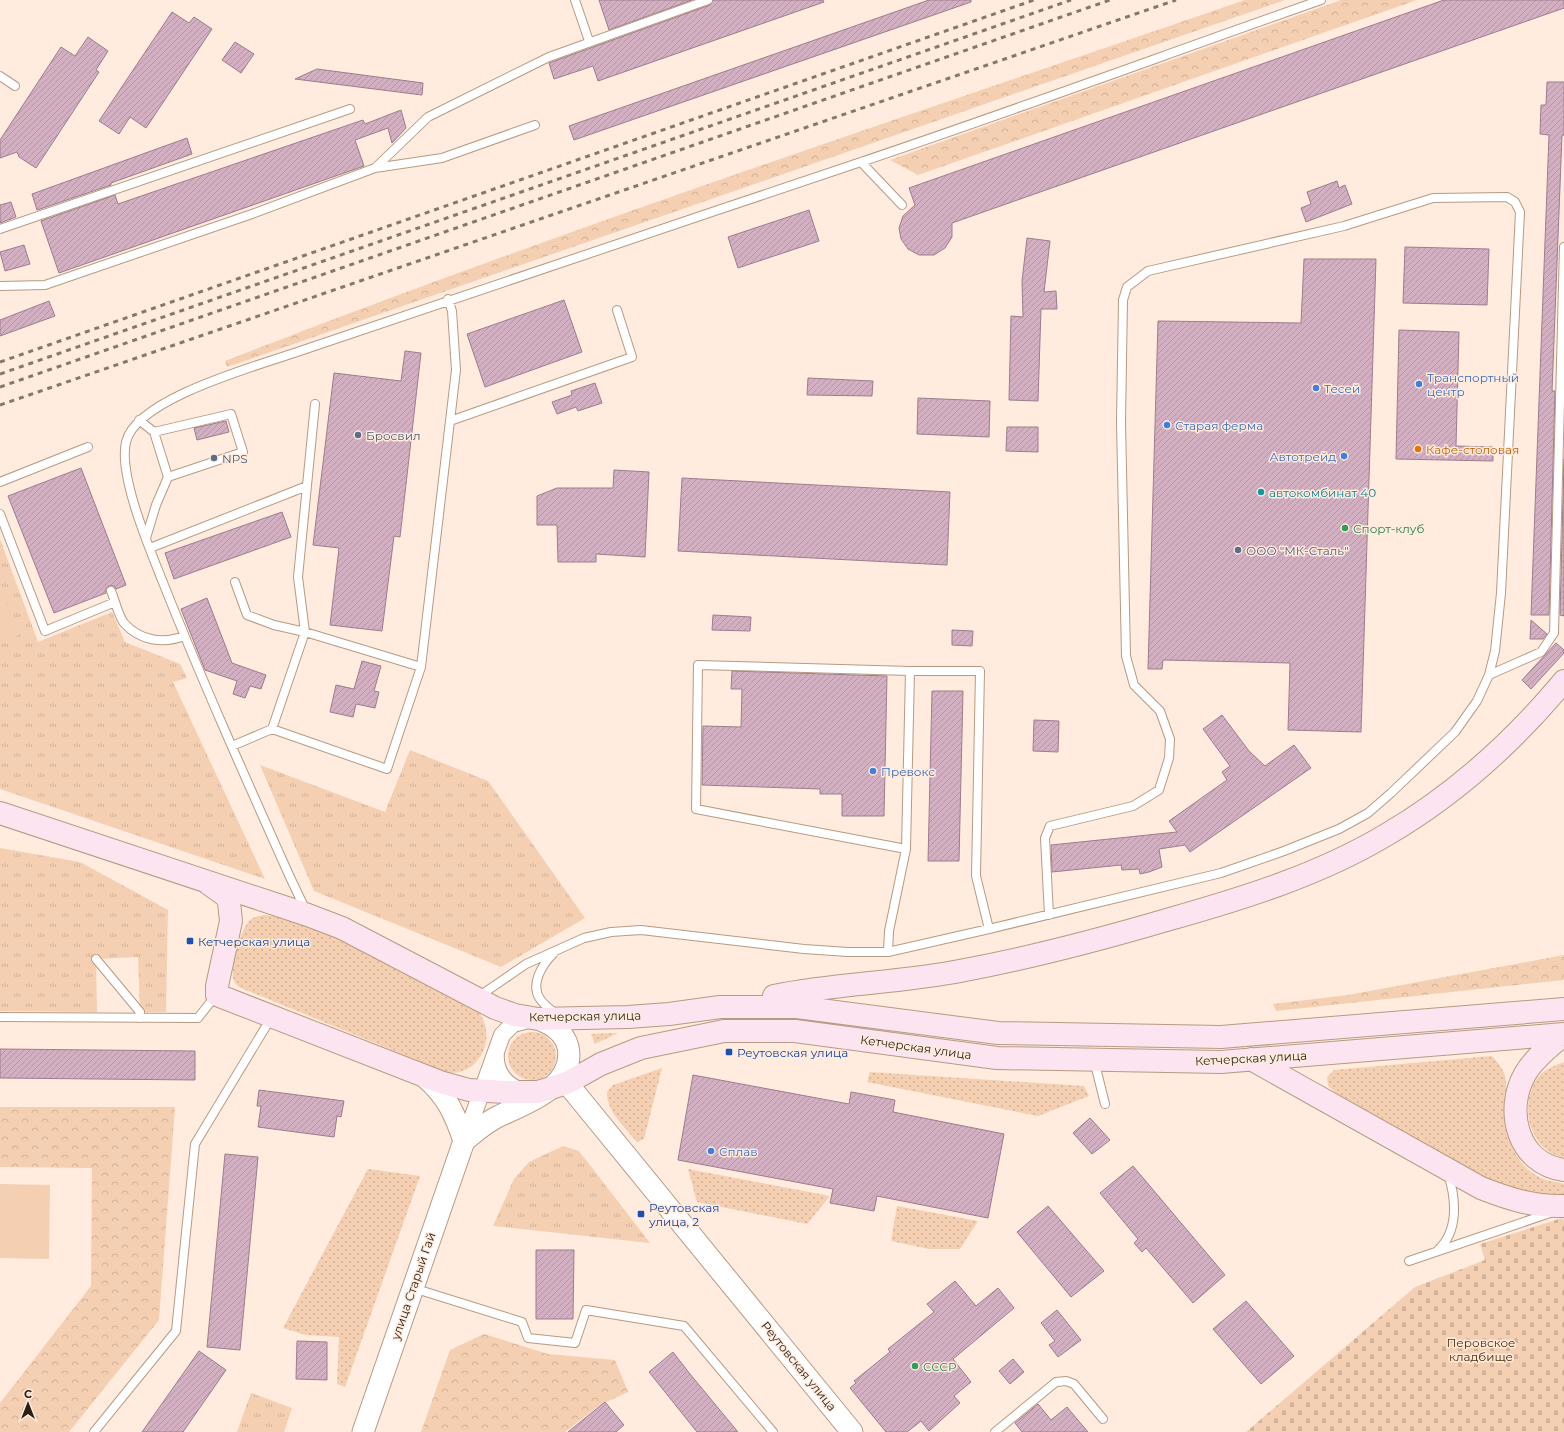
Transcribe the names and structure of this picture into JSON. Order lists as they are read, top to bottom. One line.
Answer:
{"streets":{"main road":["Кетчерская улица"],"street":["улица Старый Гай","Реутовская улица"]},"crossings":[["Кетчерская улица","улица Старый Гай"],["Кетчерская улица","Реутовская улица"]],"parks":["Перовское кладбище"],"places":{"other":["Транспортный центр","Тесей","Старая ферма","Бросвил","Кафе-столовая","Автотрейд","NPS","автокомбинат 40","Спорт-клуб","ООО \"МК-Сталь\"","Превокс","Сплав","СССР"],"transit":["Кетчерская улица","Реутовская улица","Реутовская улица, 2"]},"north":"top"}
